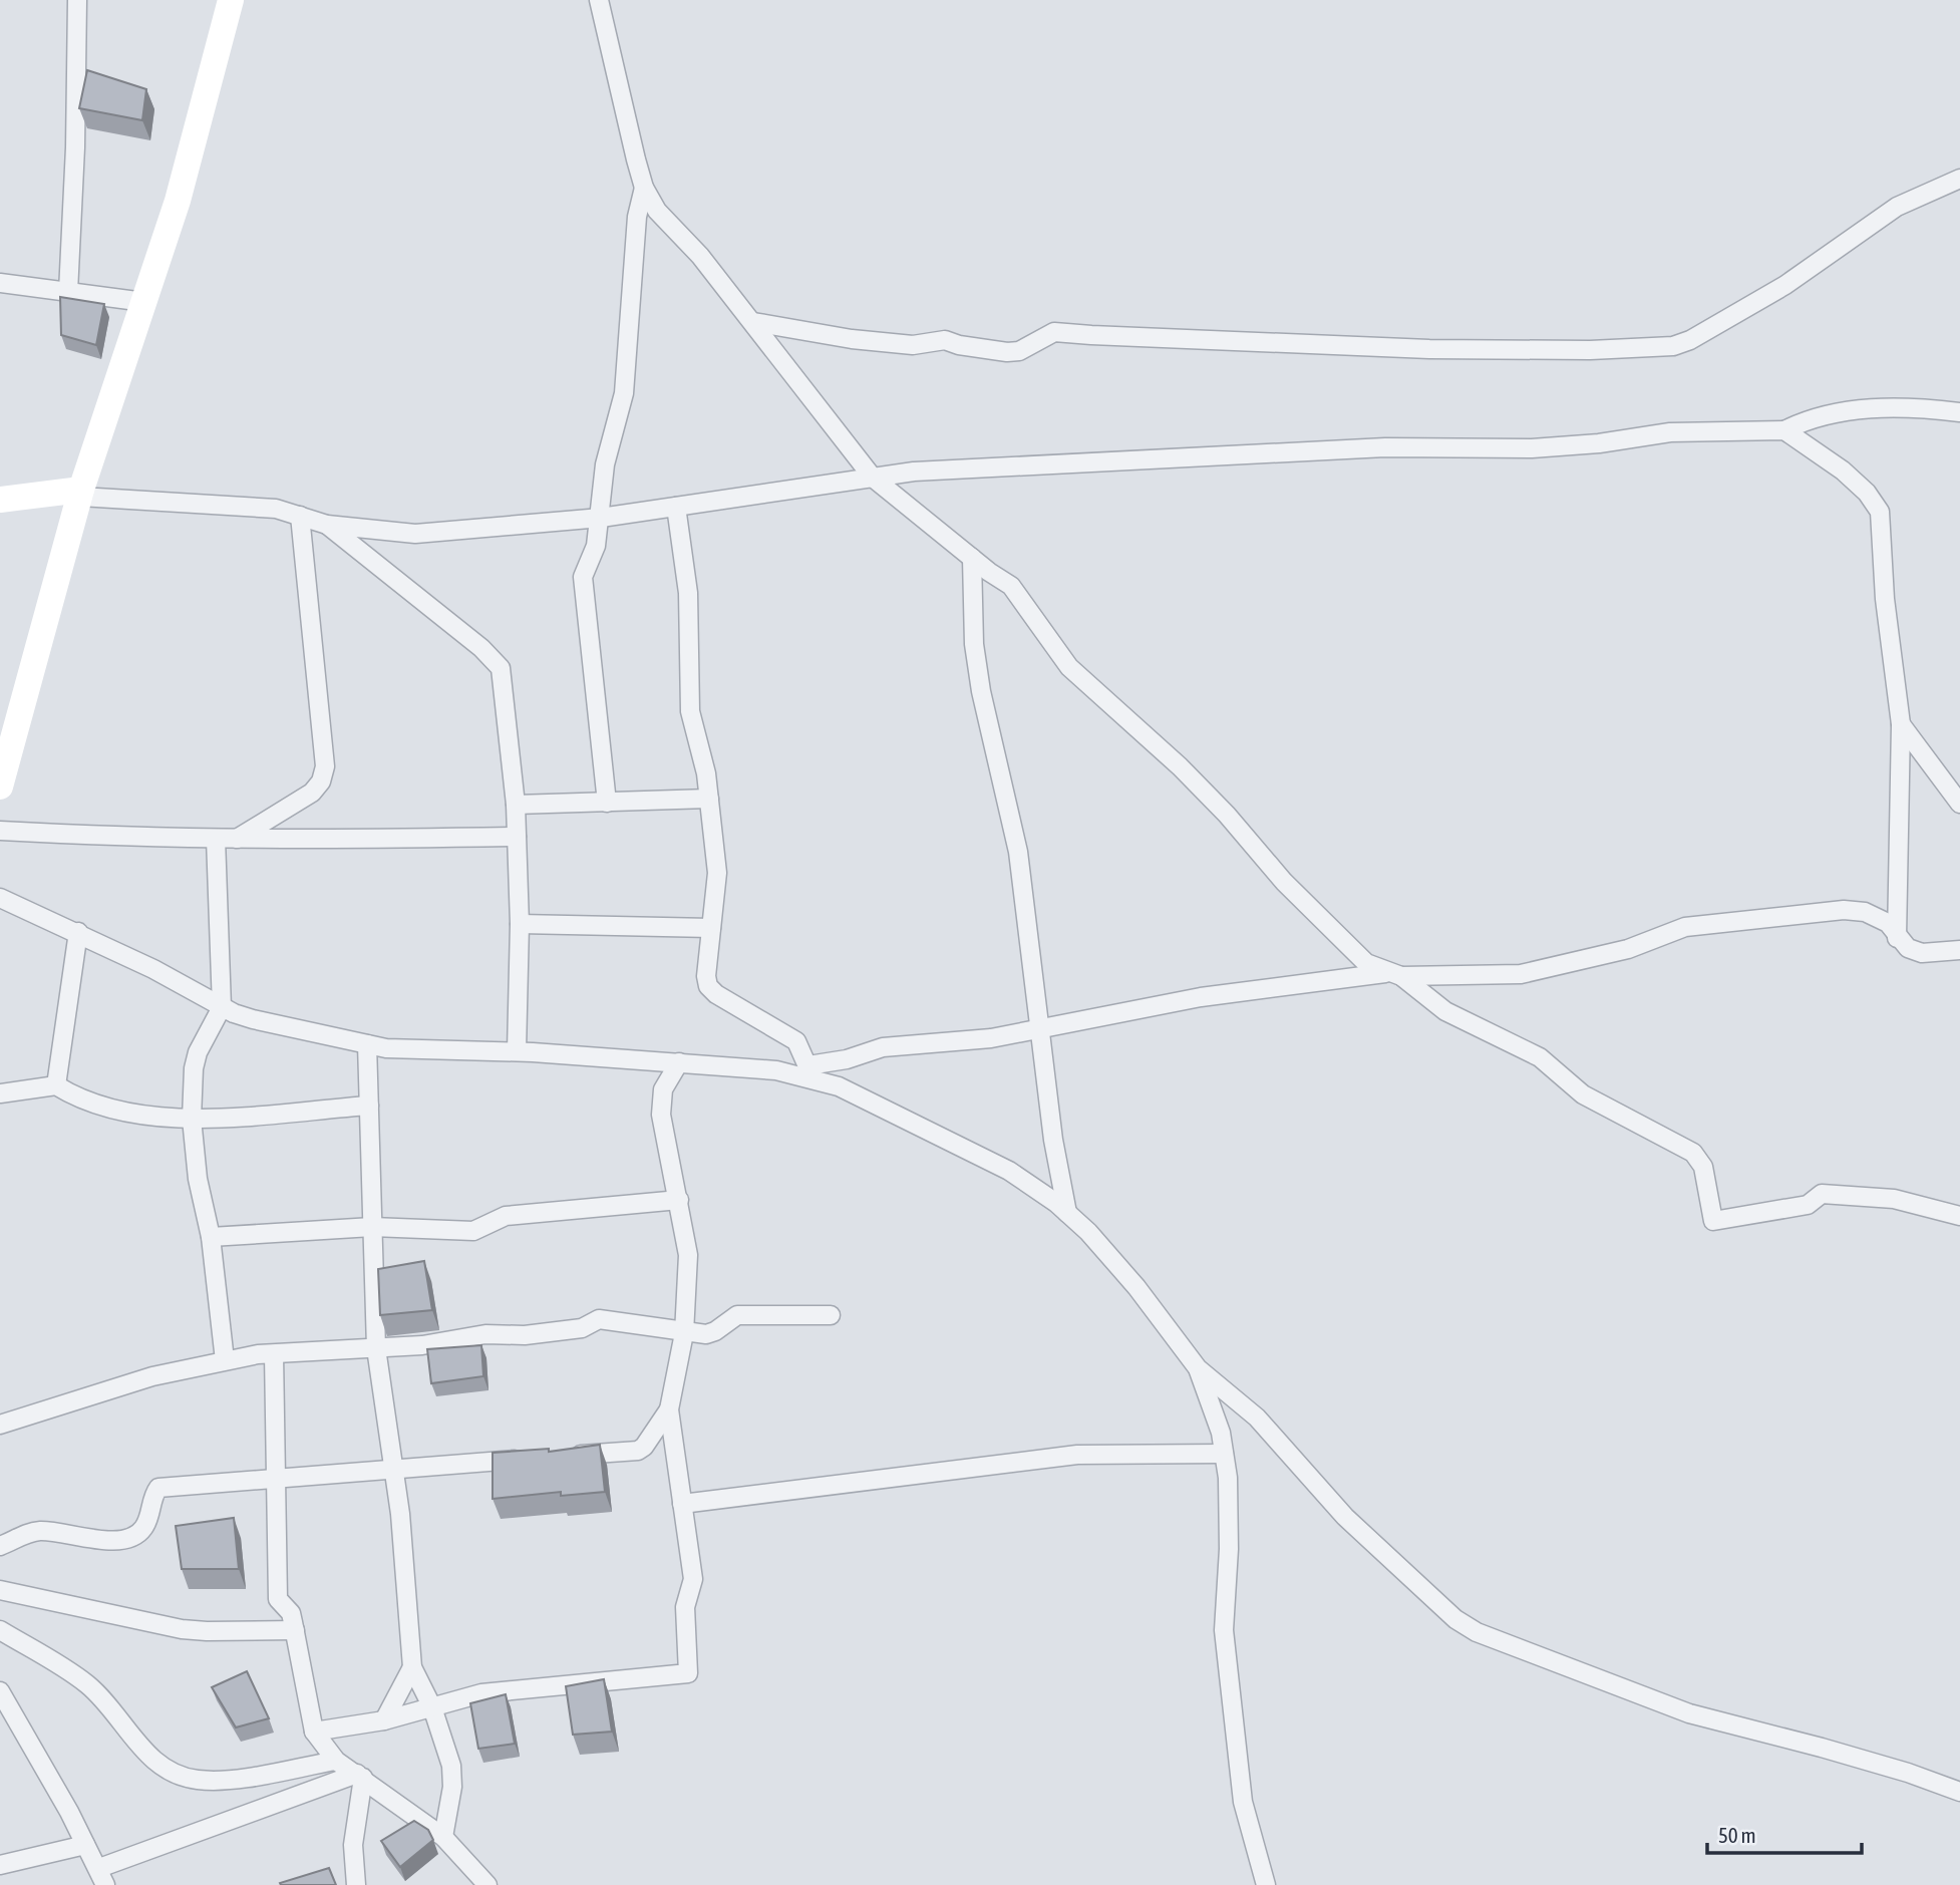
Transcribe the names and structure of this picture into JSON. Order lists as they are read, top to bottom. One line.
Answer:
{"scale_bar":"50 m"}
